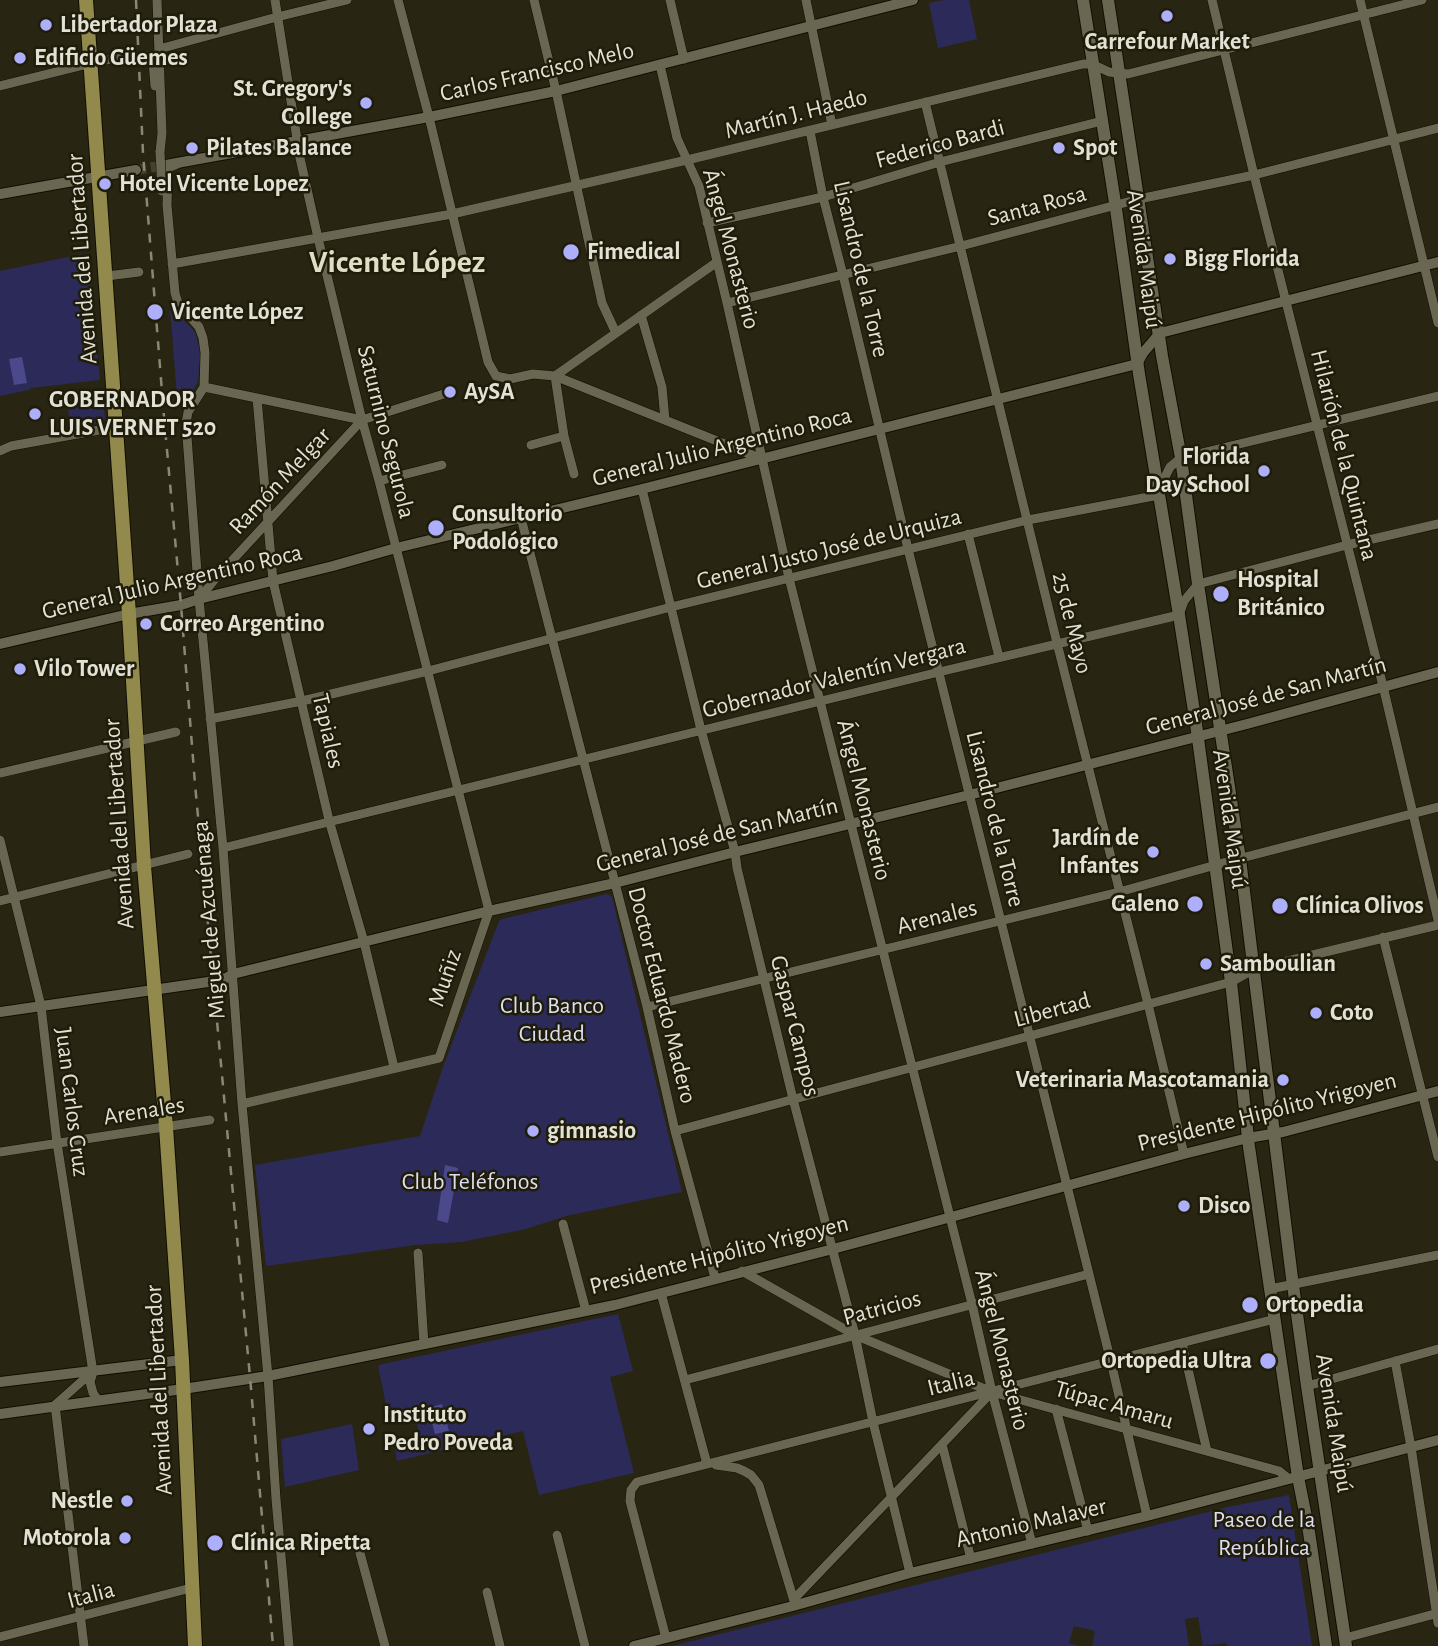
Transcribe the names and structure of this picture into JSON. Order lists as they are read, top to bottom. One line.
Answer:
{"streets":{"main road":["Avenida del Libertador","Avenida Maipú"],"street":["Carlos Francisco Melo","Martín J. Haedo","Federico Bardi","Santa Rosa","Ángel Monasterio","Lisandro de la Torre","Saturnino Segurola","General Julio Argentino Roca","Hilarión de la Quintana","Ramón Melgar","General Justo José de Urquiza","25 de Mayo","Gobernador Valentín Vergara","General José de San Martín","Tapiales","Arenales","Miguel de Azcuénaga","Muñiz","Doctor Eduardo Madero","Libertad","Gaspar Campos","Juan Carlos Cruz","Presidente Hipólito Yrigoyen","Patricios","Italia","Túpac Amaru","Antonio Malaver"]},"crossings":[["Carlos Francisco Melo","Ángel Monasterio"],["Carlos Francisco Melo","Saturnino Segurola"],["Carlos Francisco Melo","Miguel de Azcuénaga"],["Martín J. Haedo","Ángel Monasterio"],["Martín J. Haedo","Avenida Maipú"],["Martín J. Haedo","Lisandro de la Torre"],["Martín J. Haedo","Saturnino Segurola"],["Martín J. Haedo","Hilarión de la Quintana"],["Martín J. Haedo","25 de Mayo"],["Martín J. Haedo","Miguel de Azcuénaga"],["Federico Bardi","Ángel Monasterio"],["Federico Bardi","Avenida Maipú"],["Federico Bardi","Lisandro de la Torre"],["Federico Bardi","25 de Mayo"],["Santa Rosa","Ángel Monasterio"],["Santa Rosa","Avenida Maipú"],["Santa Rosa","Lisandro de la Torre"],["Santa Rosa","Hilarión de la Quintana"],["Santa Rosa","25 de Mayo"],["Ángel Monasterio","General Julio Argentino Roca"],["Ángel Monasterio","General Justo José de Urquiza"],["Ángel Monasterio","Gobernador Valentín Vergara"],["Ángel Monasterio","General José de San Martín"],["Ángel Monasterio","Arenales"],["Ángel Monasterio","Libertad"],["Ángel Monasterio","Presidente Hipólito Yrigoyen"],["Ángel Monasterio","Patricios"],["Ángel Monasterio","Italia"],["Ángel Monasterio","Túpac Amaru"],["Ángel Monasterio","Antonio Malaver"],["Avenida del Libertador","General Julio Argentino Roca"],["Avenida del Libertador","General José de San Martín"],["Avenida del Libertador","Arenales"],["Avenida del Libertador","Presidente Hipólito Yrigoyen"],["Avenida del Libertador","Italia"],["Avenida Maipú","General Julio Argentino Roca"],["Avenida Maipú","General Justo José de Urquiza"],["Avenida Maipú","Gobernador Valentín Vergara"],["Avenida Maipú","General José de San Martín"],["Avenida Maipú","Arenales"],["Avenida Maipú","Libertad"],["Avenida Maipú","Presidente Hipólito Yrigoyen"],["Avenida Maipú","Italia"],["Avenida Maipú","Túpac Amaru"],["Avenida Maipú","Antonio Malaver"],["Lisandro de la Torre","General Julio Argentino Roca"],["Lisandro de la Torre","General Justo José de Urquiza"],["Lisandro de la Torre","Gobernador Valentín Vergara"],["Lisandro de la Torre","General José de San Martín"],["Lisandro de la Torre","Arenales"],["Lisandro de la Torre","Libertad"],["Lisandro de la Torre","Presidente Hipólito Yrigoyen"],["Lisandro de la Torre","Patricios"],["Lisandro de la Torre","Italia"],["Lisandro de la Torre","Túpac Amaru"],["Lisandro de la Torre","Antonio Malaver"],["Saturnino Segurola","General Julio Argentino Roca"],["Saturnino Segurola","Ramón Melgar"],["Saturnino Segurola","General Justo José de Urquiza"],["Saturnino Segurola","Gobernador Valentín Vergara"],["Saturnino Segurola","General José de San Martín"],["Saturnino Segurola","Muñiz"],["General Julio Argentino Roca","Ramón Melgar"],["General Julio Argentino Roca","25 de Mayo"],["General Julio Argentino Roca","Tapiales"],["General Julio Argentino Roca","Miguel de Azcuénaga"],["General Julio Argentino Roca","Doctor Eduardo Madero"],["General Julio Argentino Roca","Gaspar Campos"],["Hilarión de la Quintana","General José de San Martín"],["Hilarión de la Quintana","Arenales"],["Hilarión de la Quintana","Libertad"],["Ramón Melgar","Tapiales"],["Ramón Melgar","Miguel de Azcuénaga"],["General Justo José de Urquiza","25 de Mayo"],["General Justo José de Urquiza","Tapiales"],["General Justo José de Urquiza","Miguel de Azcuénaga"],["General Justo José de Urquiza","Doctor Eduardo Madero"],["General Justo José de Urquiza","Gaspar Campos"],["25 de Mayo","Gobernador Valentín Vergara"],["25 de Mayo","General José de San Martín"],["25 de Mayo","Arenales"],["25 de Mayo","Libertad"],["25 de Mayo","Presidente Hipólito Yrigoyen"],["Gobernador Valentín Vergara","Tapiales"],["Gobernador Valentín Vergara","Miguel de Azcuénaga"],["Gobernador Valentín Vergara","Doctor Eduardo Madero"],["Gobernador Valentín Vergara","Gaspar Campos"],["General José de San Martín","Tapiales"],["General José de San Martín","Miguel de Azcuénaga"],["General José de San Martín","Muñiz"],["General José de San Martín","Doctor Eduardo Madero"],["General José de San Martín","Gaspar Campos"],["General José de San Martín","Juan Carlos Cruz"],["Tapiales","Muñiz"],["Arenales","Doctor Eduardo Madero"],["Arenales","Gaspar Campos"],["Arenales","Juan Carlos Cruz"],["Miguel de Azcuénaga","Presidente Hipólito Yrigoyen"],["Doctor Eduardo Madero","Libertad"],["Doctor Eduardo Madero","Presidente Hipólito Yrigoyen"],["Libertad","Gaspar Campos"],["Gaspar Campos","Presidente Hipólito Yrigoyen"],["Gaspar Campos","Patricios"],["Gaspar Campos","Italia"],["Gaspar Campos","Túpac Amaru"],["Gaspar Campos","Antonio Malaver"],["Juan Carlos Cruz","Presidente Hipólito Yrigoyen"],["Presidente Hipólito Yrigoyen","Túpac Amaru"],["Patricios","Túpac Amaru"],["Italia","Túpac Amaru"],["Italia","Antonio Malaver"],["Túpac Amaru","Antonio Malaver"]],"districts":["Vicente López"],"parks":["Club Banco Ciudad","Club Teléfonos","Paseo de la República"],"places":["Carrefour Market","Libertador Plaza","Edificio Güemes","St. Gregory's College","Pilates Balance","Spot","Hotel Vicente Lopez","Fimedical","Bigg Florida","Vicente López","AySA","GOBERNADOR LUIS VERNET 520","Florida Day School","Consultorio Podológico","Hospital Británico","Correo Argentino","Vilo Tower","Jardín de Infantes","Galeno","Clínica Olivos","Samboulian","Coto","Veterinaria Mascotamania","gimnasio","Disco","Ortopedia","Ortopedia Ultra","Instituto Pedro Poveda","Nestle","Motorola","Clínica Ripetta"]}
